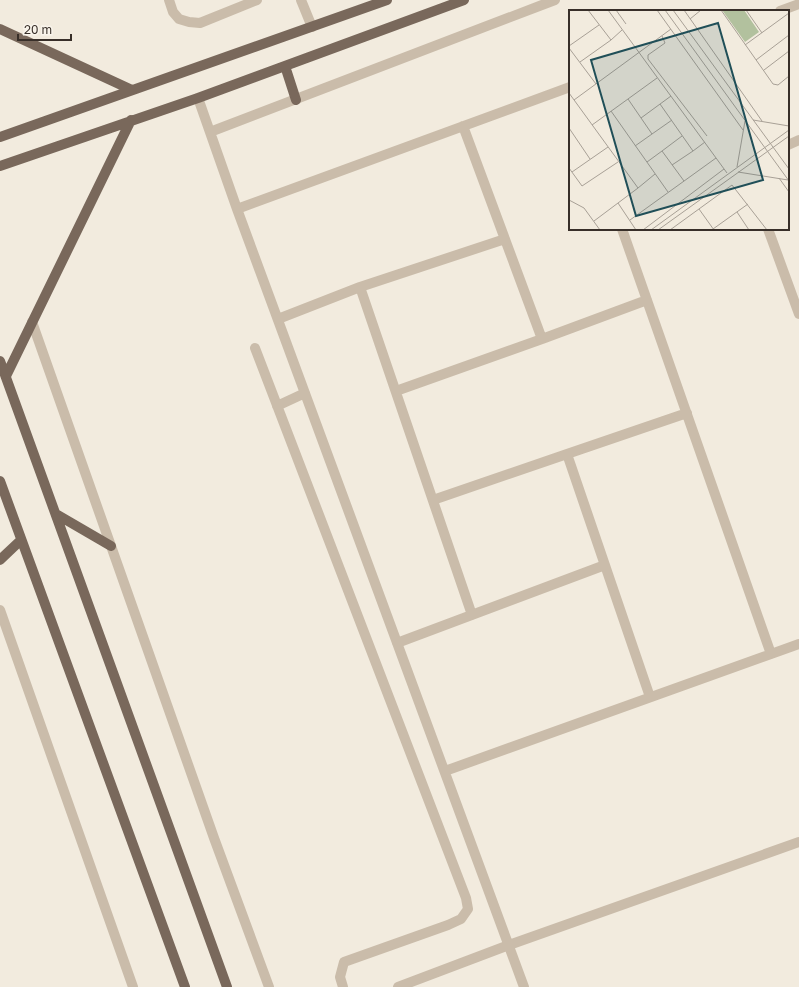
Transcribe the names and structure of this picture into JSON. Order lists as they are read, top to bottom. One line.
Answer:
{"scale_bar":"20 m"}
